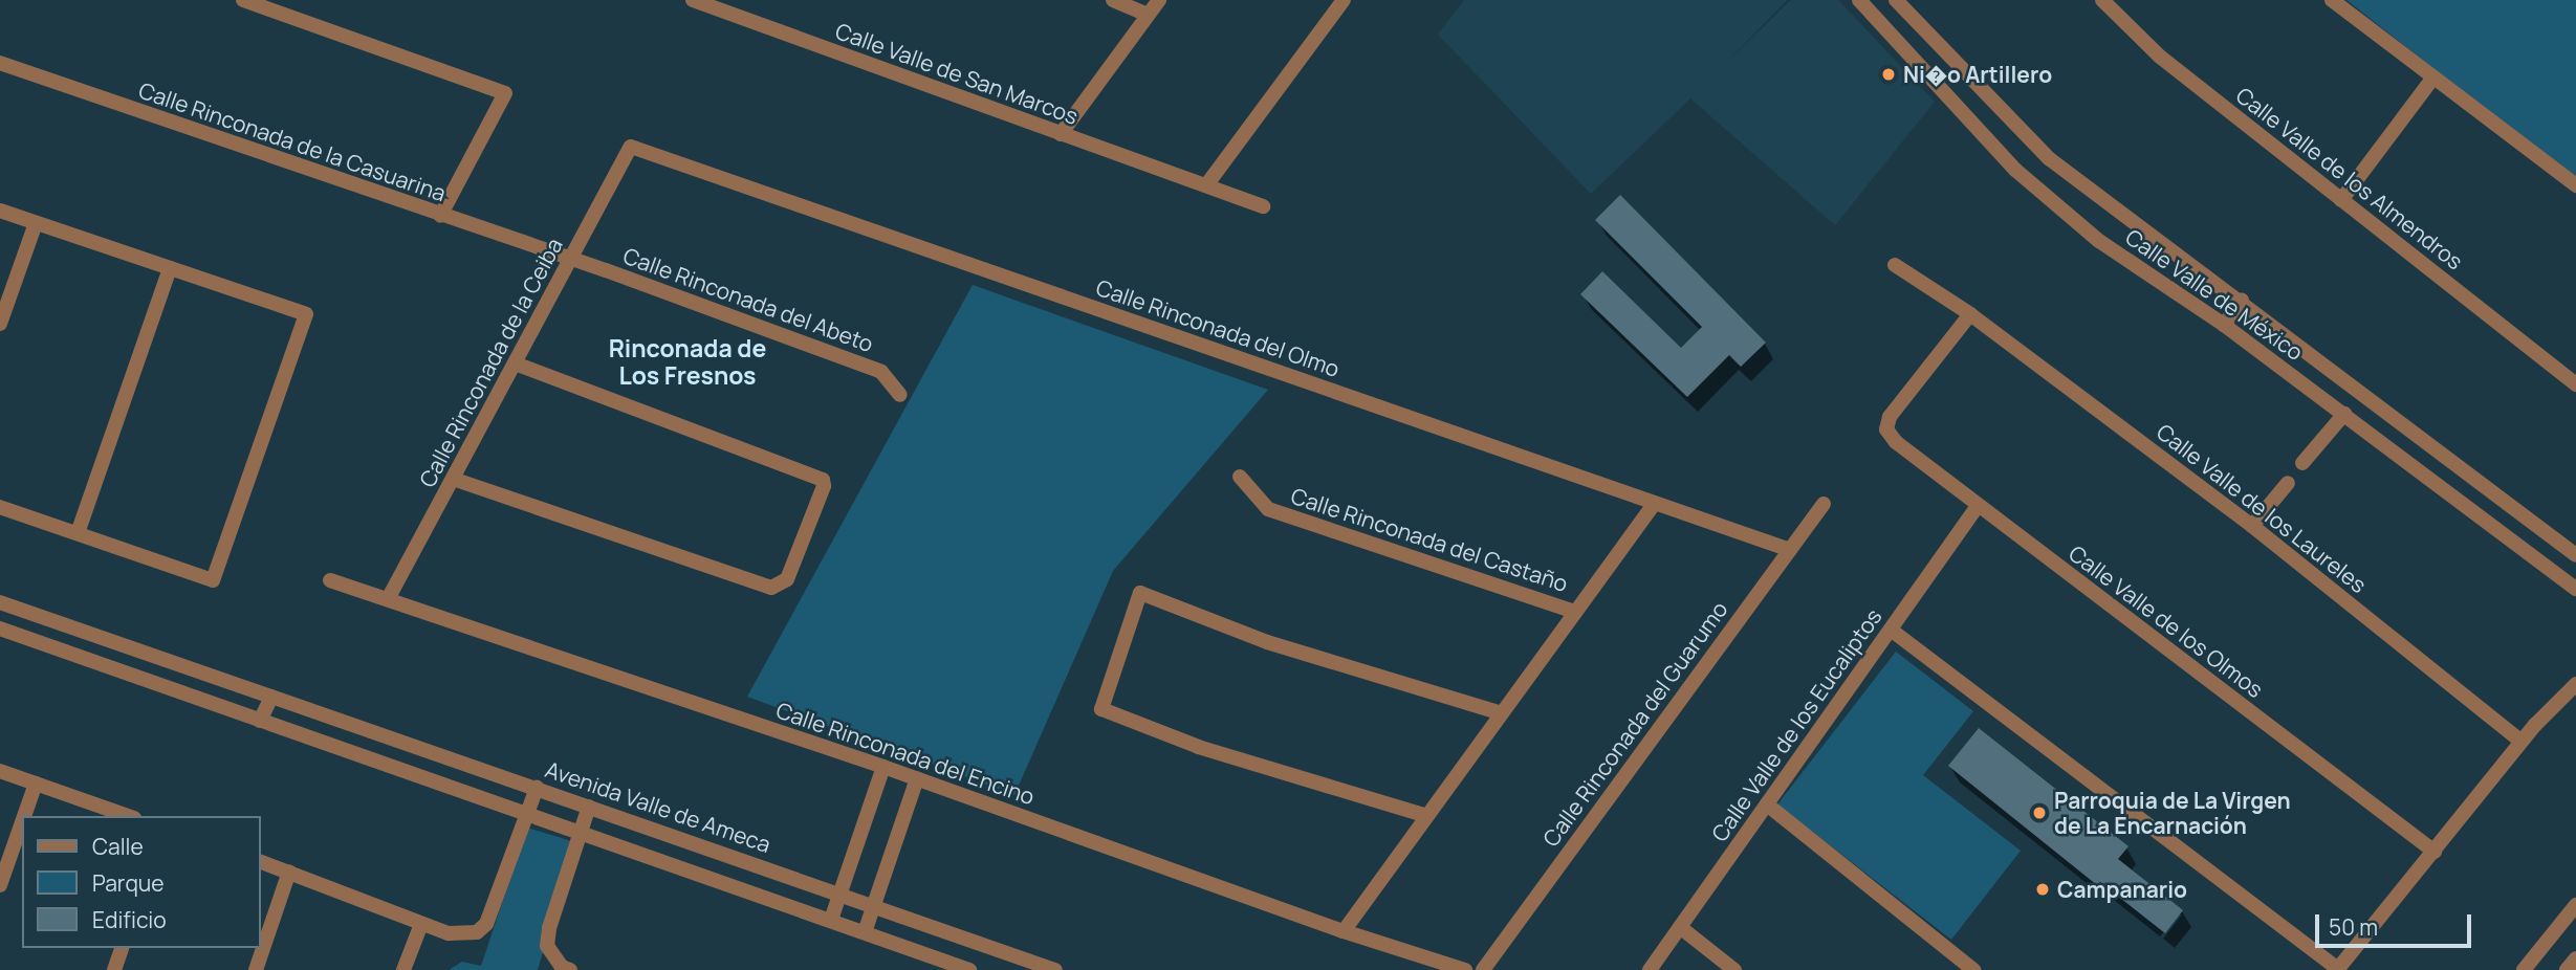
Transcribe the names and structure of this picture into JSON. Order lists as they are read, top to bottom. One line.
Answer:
{"streets":{"street":["Calle Valle de San Marcos","Calle Rinconada de la Casuarina","Calle Valle de los Almendros","Calle Valle de México","Calle Rinconada del Abeto","Calle Rinconada del Olmo","Calle Rinconada de la Ceiba","Calle Valle de los Laureles","Calle Rinconada del Castaño","Calle Valle de los Olmos","Calle Rinconada del Guarumo","Calle Valle de los Eucaliptos","Calle Rinconada del Encino","Avenida Valle de Ameca"]},"crossings":[["Calle Rinconada de la Casuarina","Calle Rinconada del Abeto"],["Calle Rinconada de la Casuarina","Calle Rinconada de la Ceiba"],["Calle Rinconada del Abeto","Calle Rinconada de la Ceiba"],["Calle Rinconada del Olmo","Calle Rinconada de la Ceiba"],["Calle Rinconada del Olmo","Calle Rinconada del Guarumo"],["Calle Rinconada de la Ceiba","Calle Rinconada del Encino"],["Calle Valle de los Laureles","Calle Valle de los Olmos"],["Calle Valle de los Olmos","Calle Valle de los Eucaliptos"]],"districts":["Rinconada de Los Fresnos"],"places":["Ni�o Artillero","Parroquia de La Virgen de La Encarnación","Campanario"],"legend":["Calle","Parque","Edificio"],"scale_bar":"50 m"}
